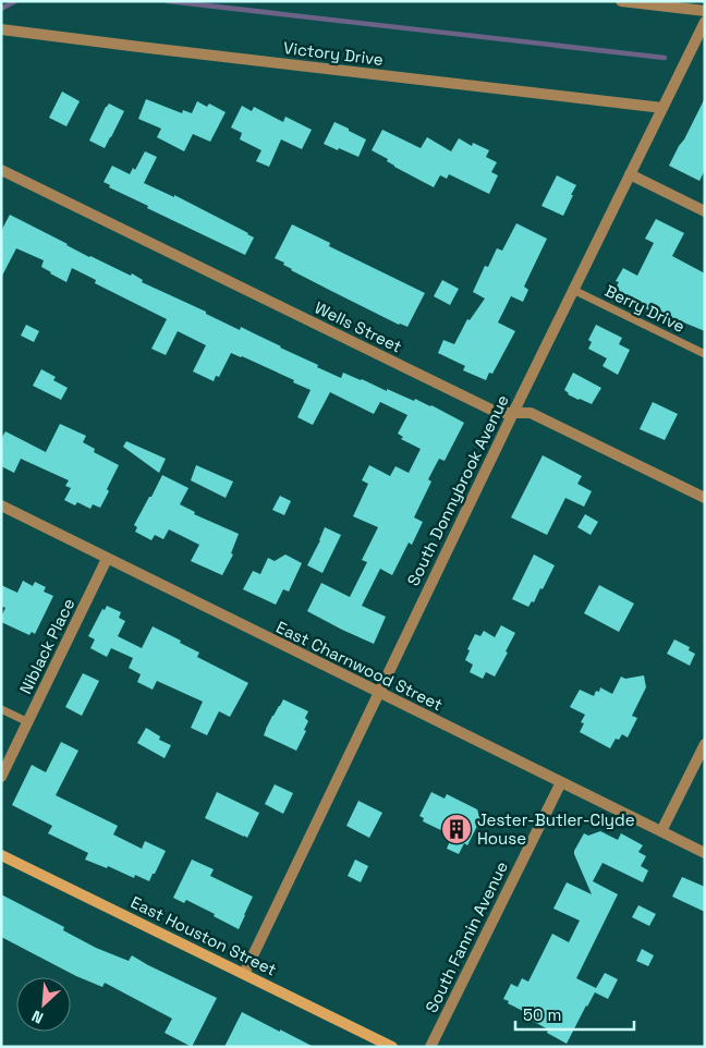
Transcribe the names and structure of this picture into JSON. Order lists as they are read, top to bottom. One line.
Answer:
{"streets":{"street":["Victory Drive","Wells Street","South Donnybrook Avenue","Niblack Place","East Charnwood Street","East Houston Street","South Fannin Avenue"],"lane":["Berry Drive"]},"crossings":[["Victory Drive","South Donnybrook Avenue"],["Berry Drive","South Donnybrook Avenue"],["Wells Street","South Donnybrook Avenue"],["South Donnybrook Avenue","East Charnwood Street"],["South Donnybrook Avenue","East Houston Street"],["Niblack Place","East Charnwood Street"],["East Charnwood Street","South Fannin Avenue"]],"places":{"building":["Jester-Butler-Clyde House"]},"scale_bar":"50 m","north":"bottom left"}
